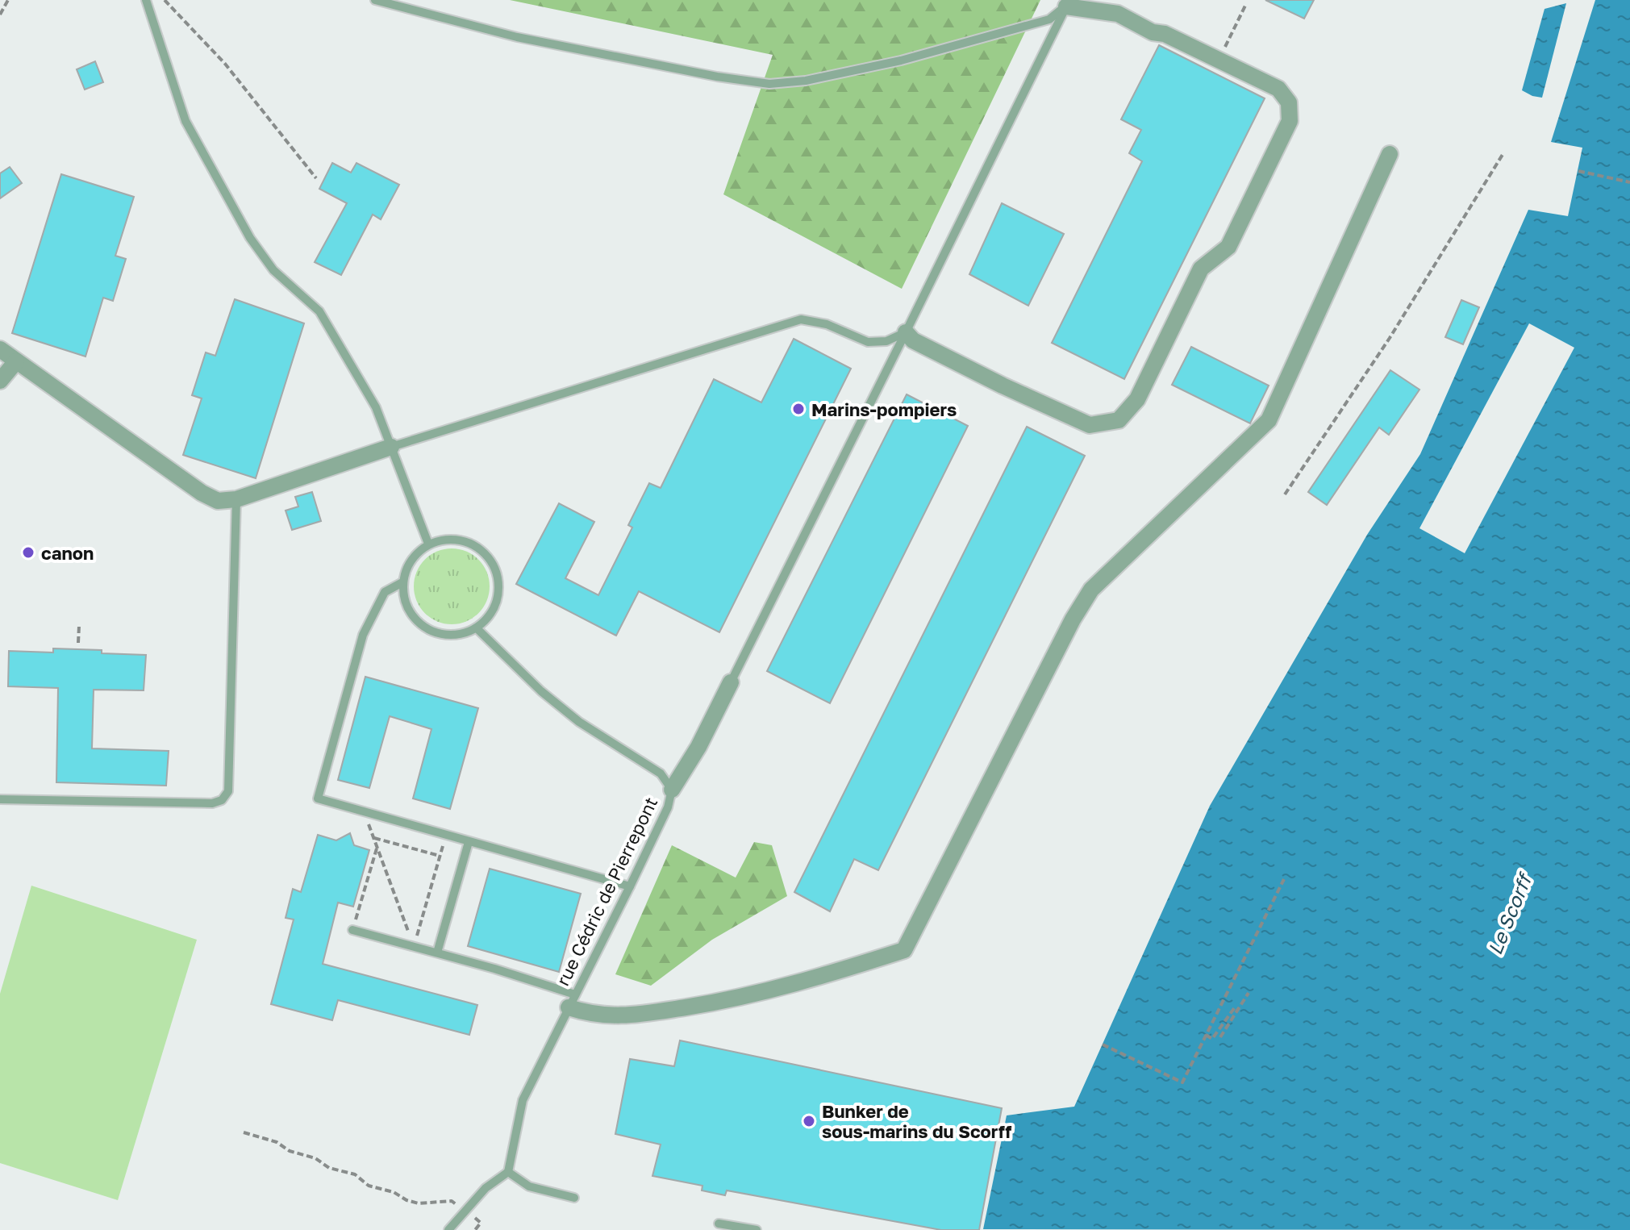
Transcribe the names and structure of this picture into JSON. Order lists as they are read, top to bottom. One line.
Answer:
{"streets":{"lane":["rue Cédric de Pierrepont"]},"water":["Le Scorff"],"places":["Marins-pompiers","canon","Bunker de sous-marins du Scorff"]}
